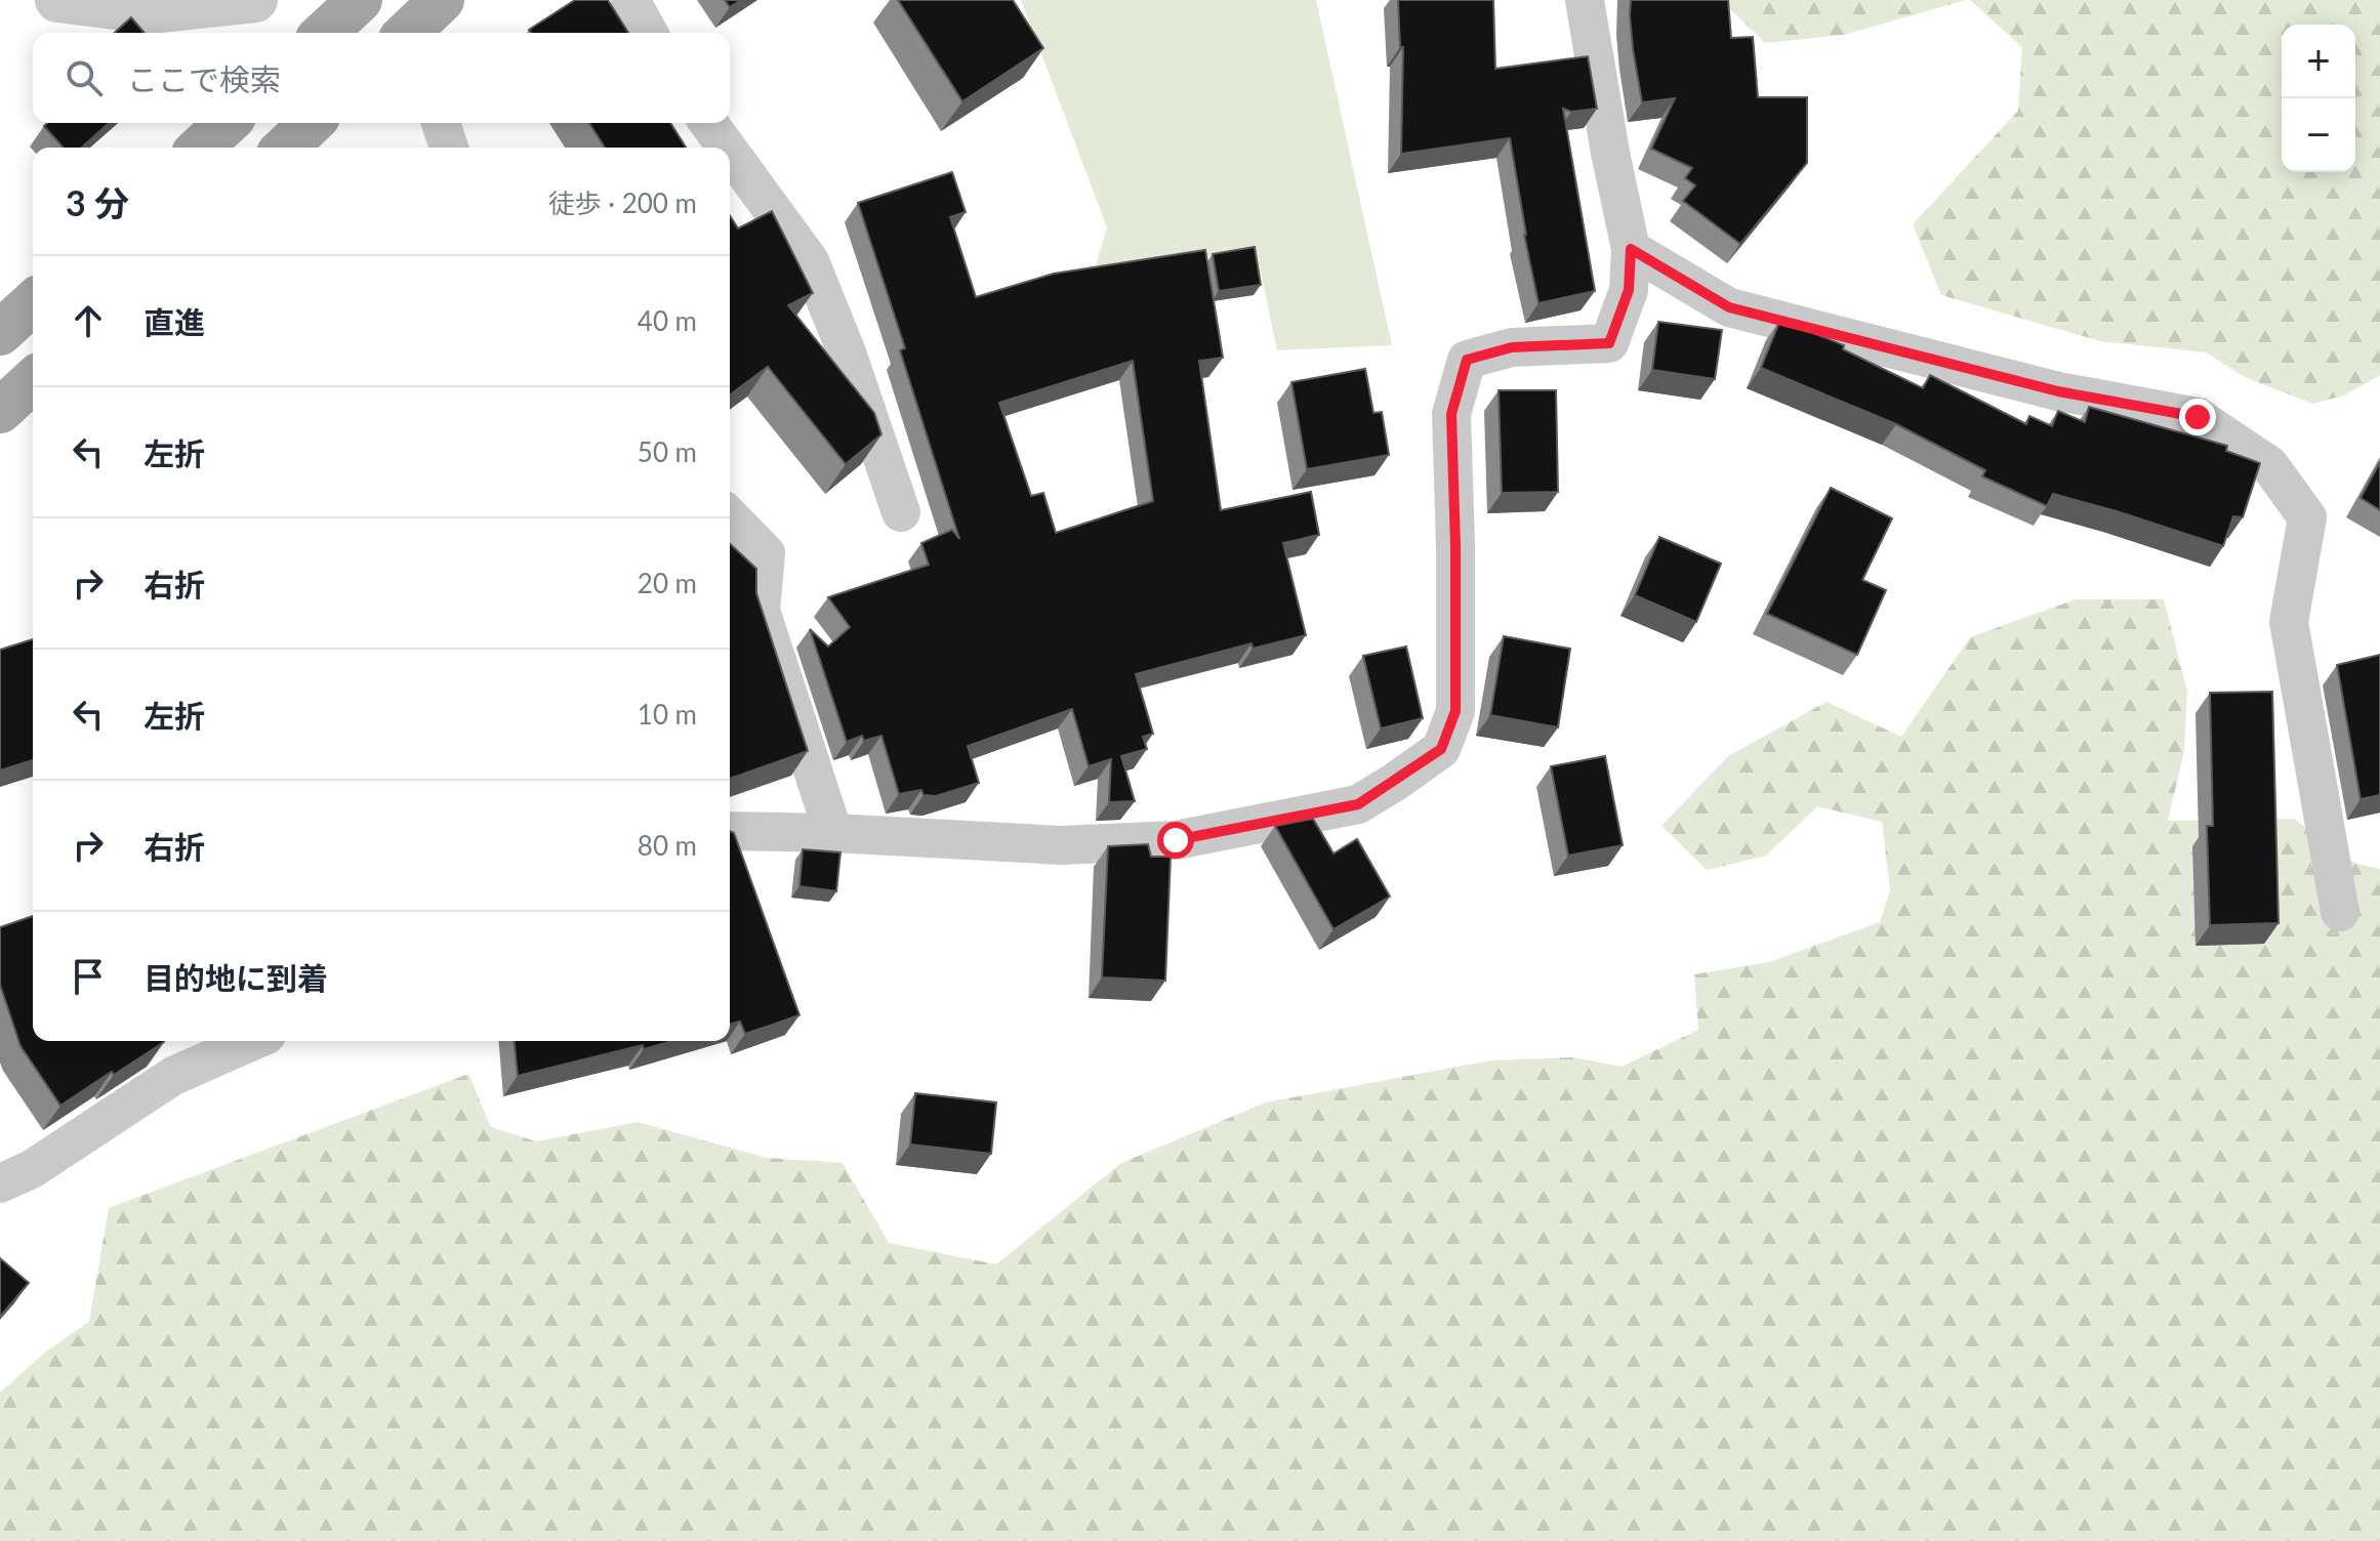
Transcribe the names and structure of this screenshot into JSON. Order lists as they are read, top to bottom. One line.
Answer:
{"page":{"map_buttons":["+","−"],"search":"ここで検索","heading":["3 分","徒歩 · 200 m"],"list":[["直進","40 m"],["左折","50 m"],["右折","20 m"],["左折","10 m"],["右折","80 m"],"目的地に到着"]}}
